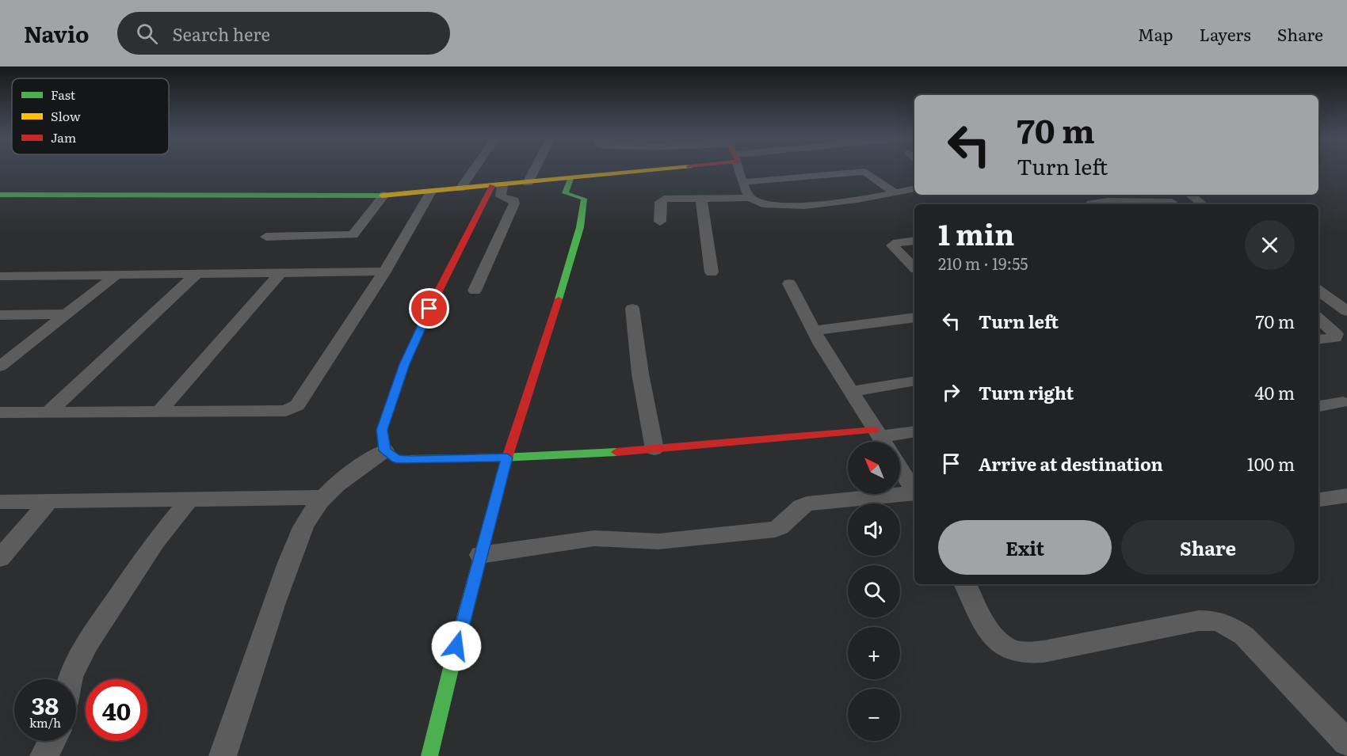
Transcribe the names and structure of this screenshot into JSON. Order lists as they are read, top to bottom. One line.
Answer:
{"legend":["Fast","Slow","Jam"],"north":"top left","page":{"header":"Navio","search":"Search here","nav":["Map","Layers","Share"],"turn":["70 m","Turn left"],"heading":["1 min","210 m · 19:55"],"list":[{"name":"Turn left","value":"70 m"},{"name":"Turn right","value":"40 m"},{"name":"Arrive at destination","value":"100 m"}],"map_buttons":["+","−"],"buttons":["Exit","Share"],"speed":"38 km/h","limit":"40"}}
